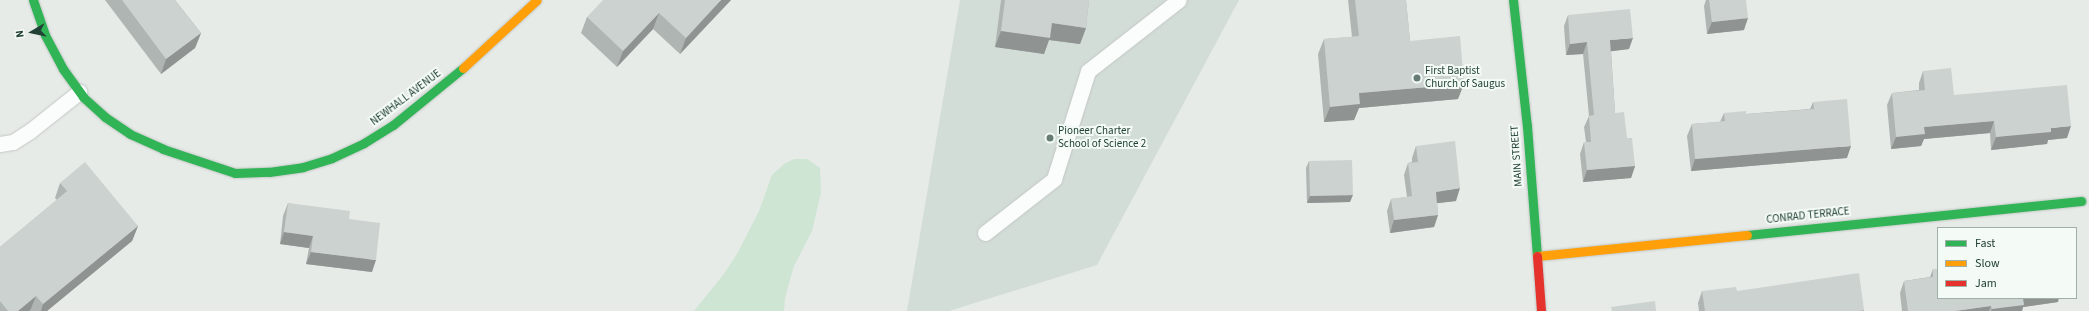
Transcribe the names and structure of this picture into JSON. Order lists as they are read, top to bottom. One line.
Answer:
{"streets":{"street":["NEWHALL AVENUE","MAIN STREET","CONRAD TERRACE"]},"crossings":[["MAIN STREET","CONRAD TERRACE"]],"places":["First Baptist Church of Saugus","Pioneer Charter School of Science 2"],"legend":["Fast","Slow","Jam"],"north":"left"}
